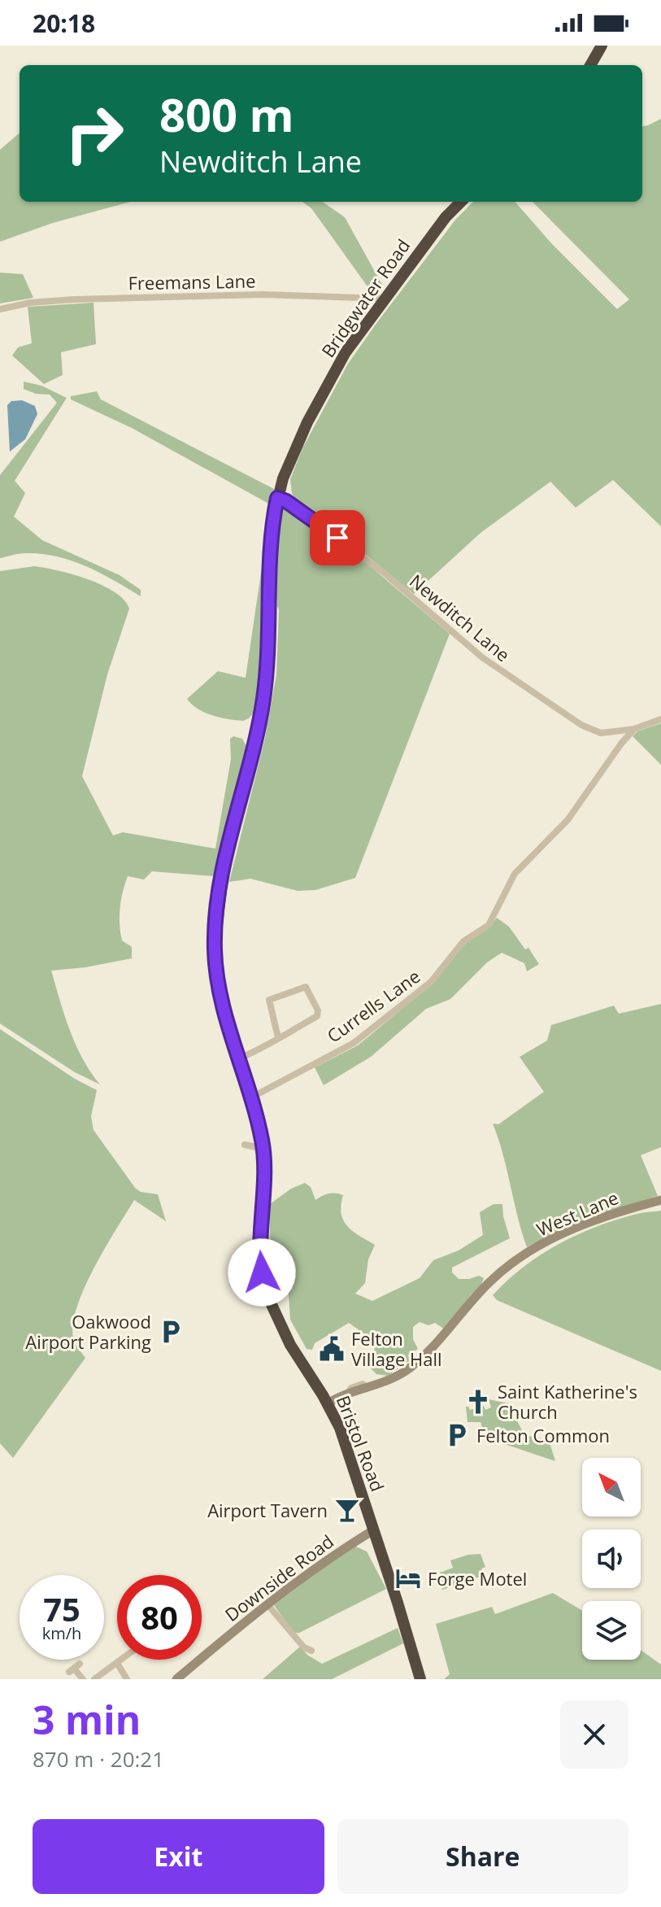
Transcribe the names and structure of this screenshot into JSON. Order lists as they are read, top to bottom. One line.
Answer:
{"streets":{"highway":["Bridgwater Road","Bristol Road"],"street":["Freemans Lane","Newditch Lane","Currells Lane","West Lane","Downside Road"]},"crossings":[["Freemans Lane","Bridgwater Road"],["Bridgwater Road","Newditch Lane"],["Bridgwater Road","Bristol Road"],["Newditch Lane","Currells Lane"],["Newditch Lane","Bristol Road"],["Currells Lane","Bristol Road"],["West Lane","Bristol Road"],["Bristol Road","Downside Road"]],"places":{"parking":["Oakwood Airport Parking","Felton Common"],"public building":["Felton Village Hall"],"church":["Saint Katherine's Church"],"bar":["Airport Tavern"],"hotel":["Forge Motel"]},"north":"top left","page":{"status":"20:18","turn":["800 m","Newditch Lane"],"speed":"75 km/h","limit":"80","heading":["3 min","870 m · 20:21"],"buttons":["Exit","Share"]}}
